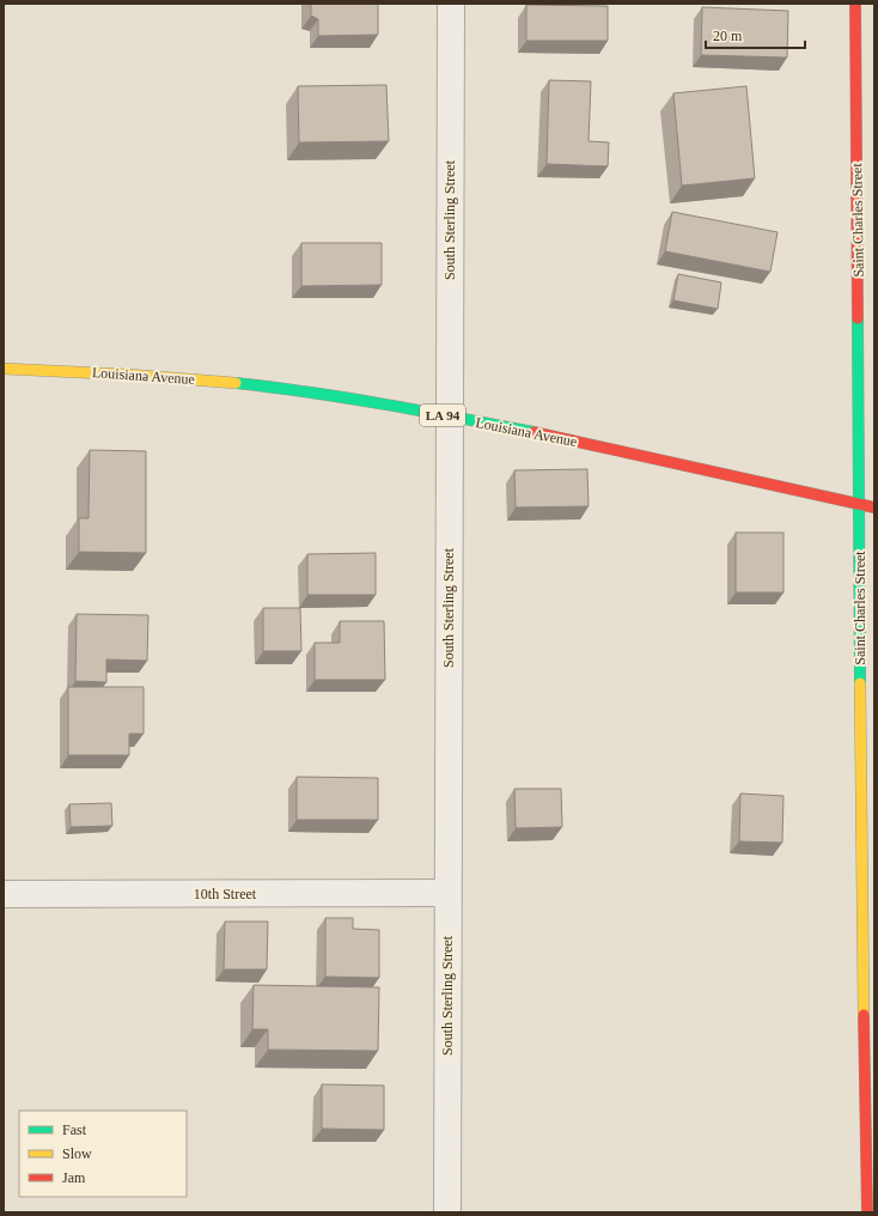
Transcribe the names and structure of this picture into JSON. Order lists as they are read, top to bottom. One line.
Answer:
{"streets":{"street":["South Sterling Street","Saint Charles Street","Louisiana Avenue","LA 94","10th Street"]},"crossings":[["South Sterling Street","Louisiana Avenue"],["South Sterling Street","10th Street"],["Saint Charles Street","Louisiana Avenue"]],"legend":["Fast","Slow","Jam"],"scale_bar":"20 m"}
